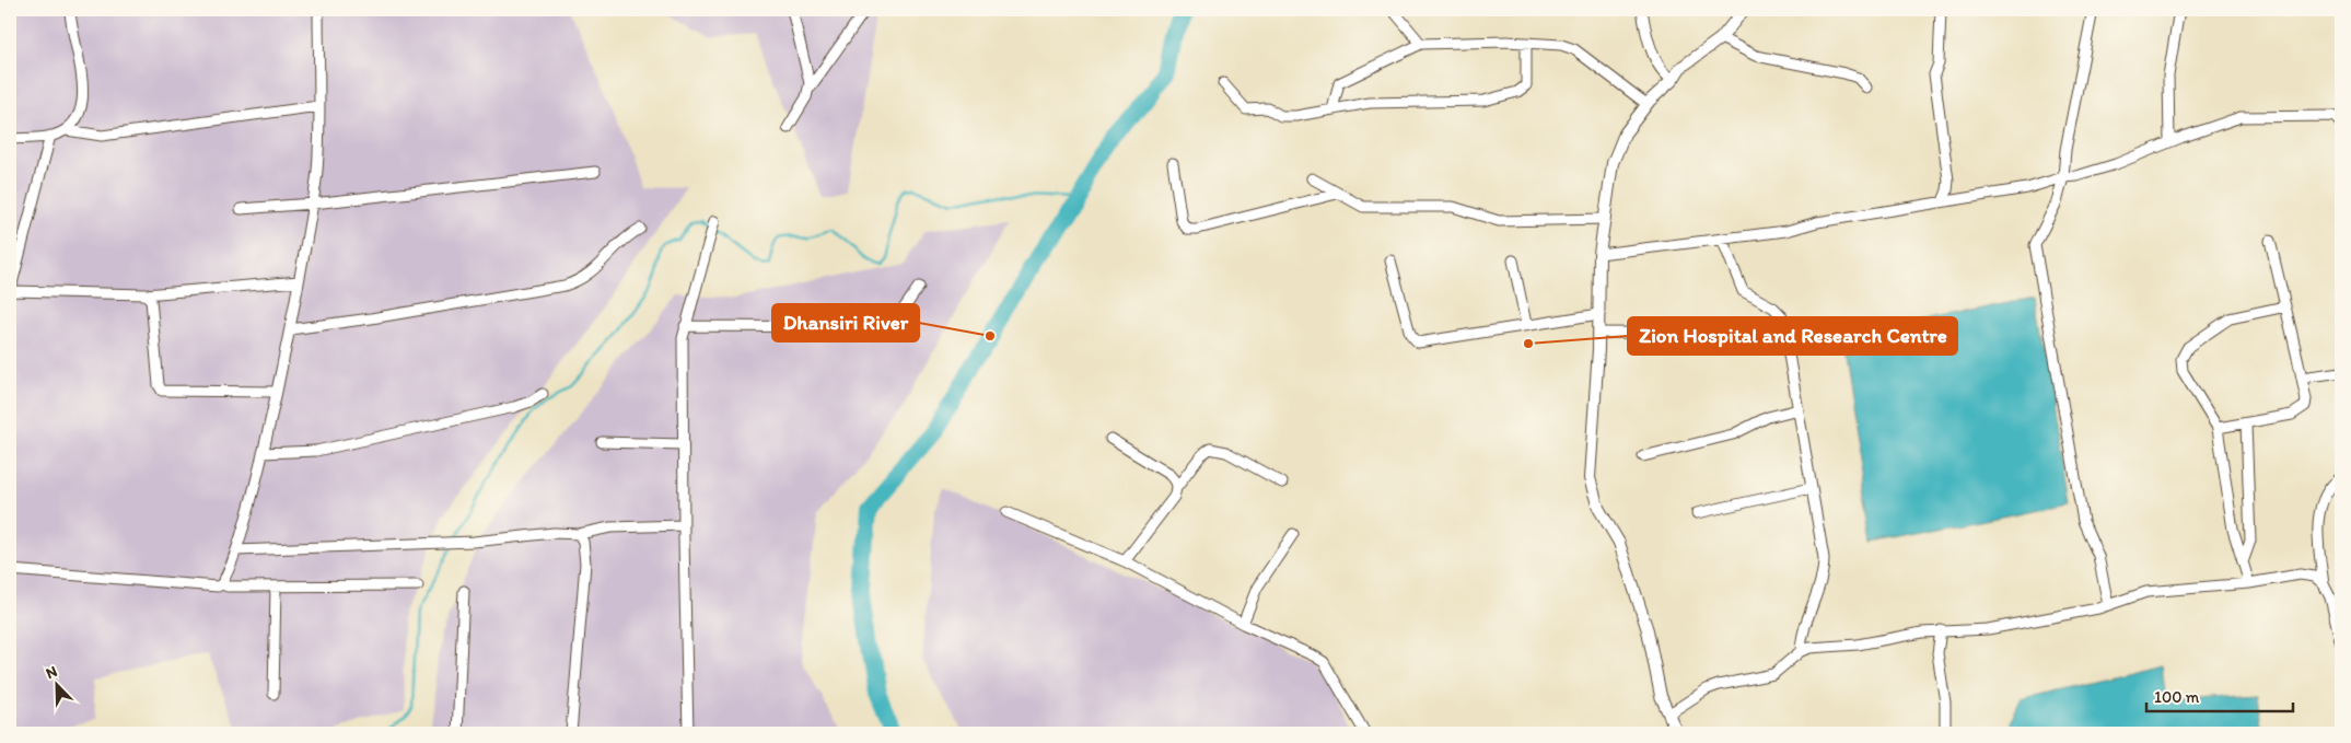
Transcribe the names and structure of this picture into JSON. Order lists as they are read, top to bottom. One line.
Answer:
{"places":["Dhansiri River","Zion Hospital and Research Centre"],"scale_bar":"100 m","north":"top left"}
